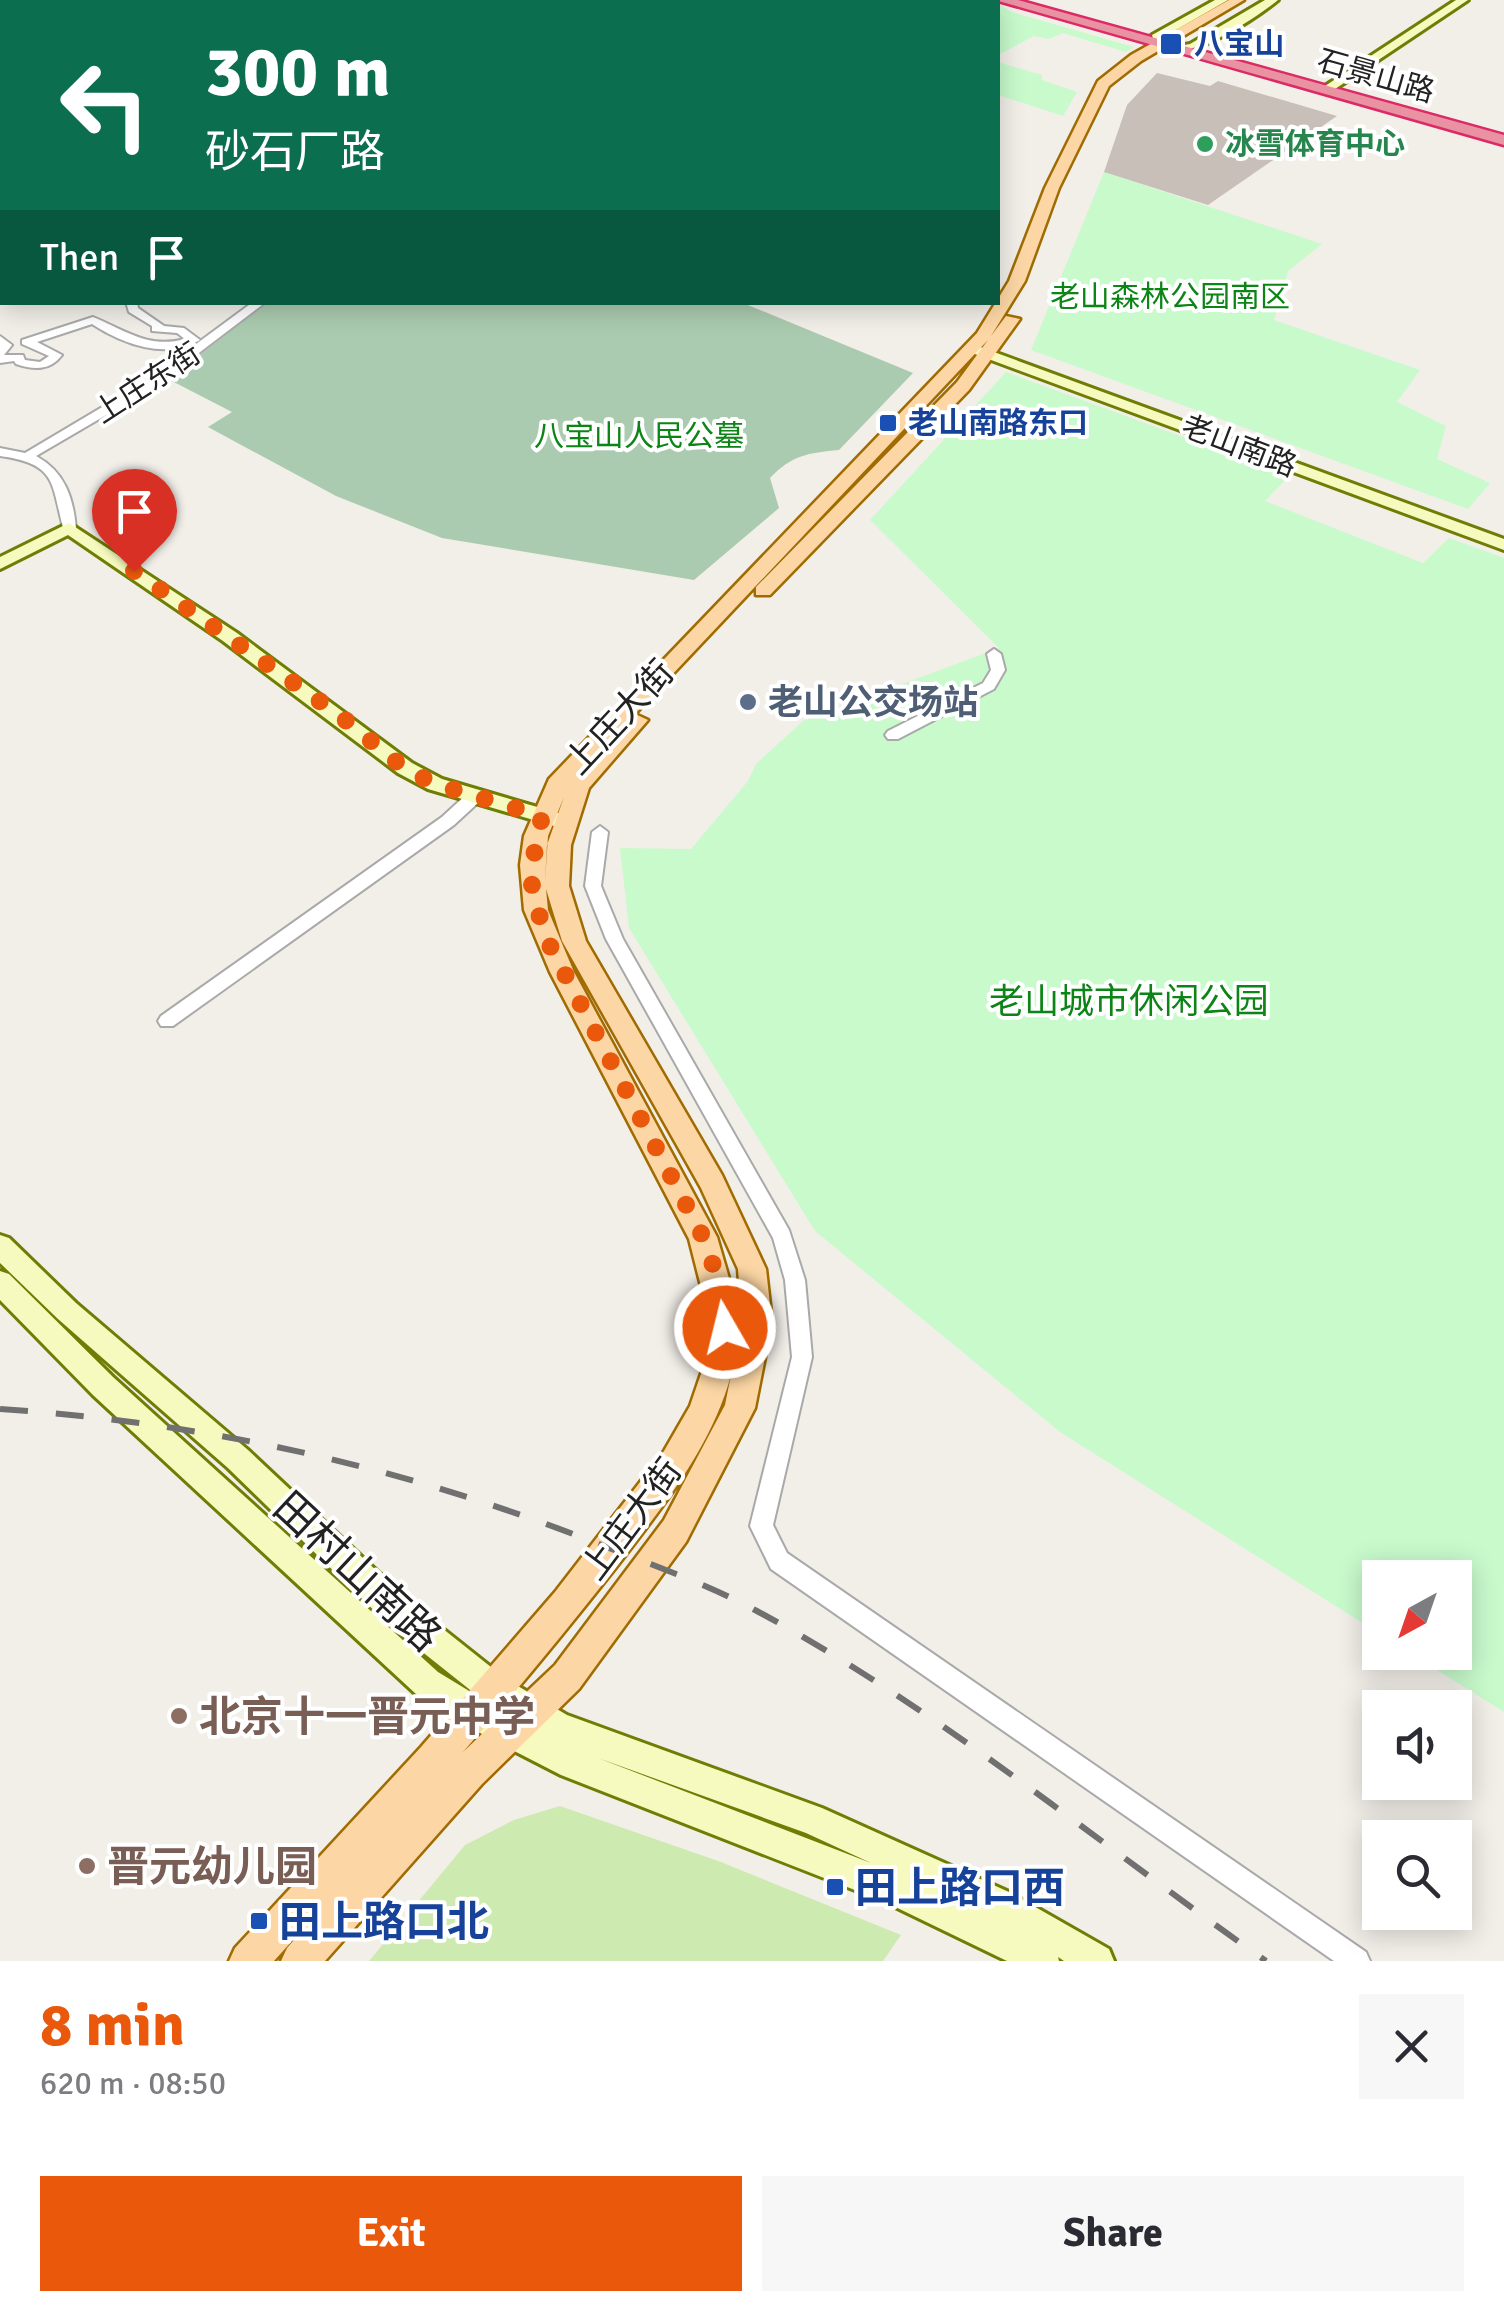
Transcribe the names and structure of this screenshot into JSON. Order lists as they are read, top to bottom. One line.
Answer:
{"streets":{"highway":["石景山路"],"main road":["老山南路","上庄大街","田村山南路"],"street":["上庄东街"]},"crossings":[["石景山路","上庄大街"],["老山南路","上庄大街"],["上庄大街","田村山南路"]],"parks":["老山森林公园南区","八宝山人民公墓","老山城市休闲公园"],"places":{"transit":["八宝山","老山南路东口","田上路口西","田上路口北"],"other":["冰雪体育中心","老山公交场站","北京十一晋元中学","晋元幼儿园"]},"north":"bottom left","page":{"turn":["300 m","砂石厂路"],"then":"Then","heading":["8 min","620 m · 08:50"],"buttons":["Exit","Share"]}}
